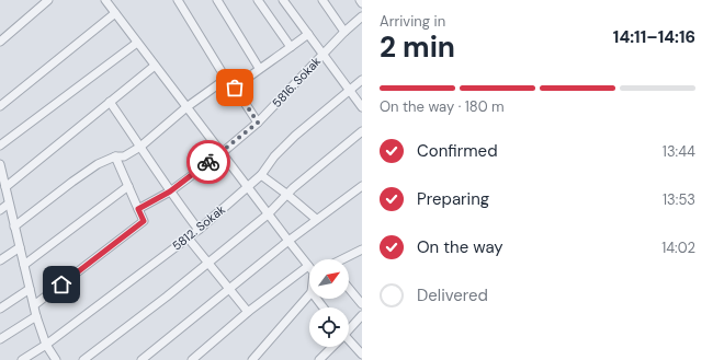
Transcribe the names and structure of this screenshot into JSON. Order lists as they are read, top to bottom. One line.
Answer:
{"streets":{"street":["5816. Sokak","5812. Sokak"]},"north":"top right","page":{"heading":["2 min","Arriving in","14:11–14:16"],"bar":"On the way · 180 m","list":[["Confirmed","13:44"],["Preparing","13:53"],["On the way","14:02"],"Delivered"]}}
